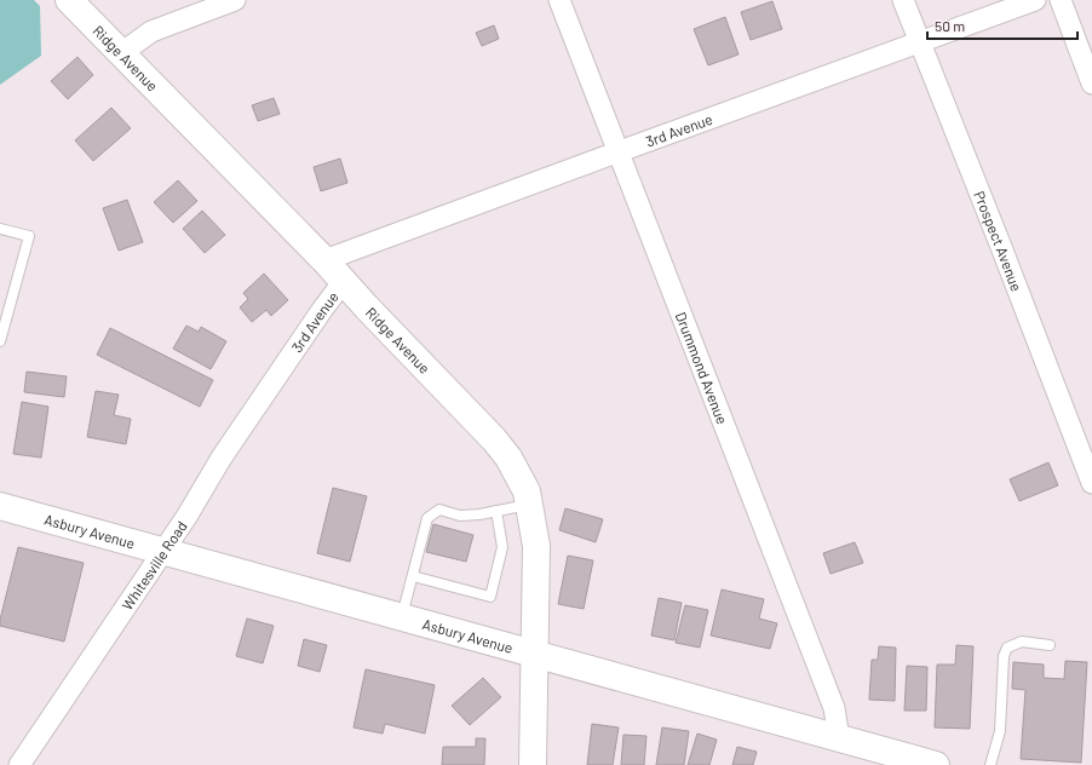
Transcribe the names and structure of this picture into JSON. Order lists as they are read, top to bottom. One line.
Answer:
{"streets":{"main road":["Ridge Avenue","Asbury Avenue"],"street":["3rd Avenue","Prospect Avenue","Drummond Avenue","Whitesville Road"]},"crossings":[["Ridge Avenue","3rd Avenue"],["Ridge Avenue","Asbury Avenue"],["3rd Avenue","Prospect Avenue"],["3rd Avenue","Drummond Avenue"],["3rd Avenue","Whitesville Road"],["Drummond Avenue","Asbury Avenue"],["Asbury Avenue","Whitesville Road"]],"scale_bar":"50 m"}
